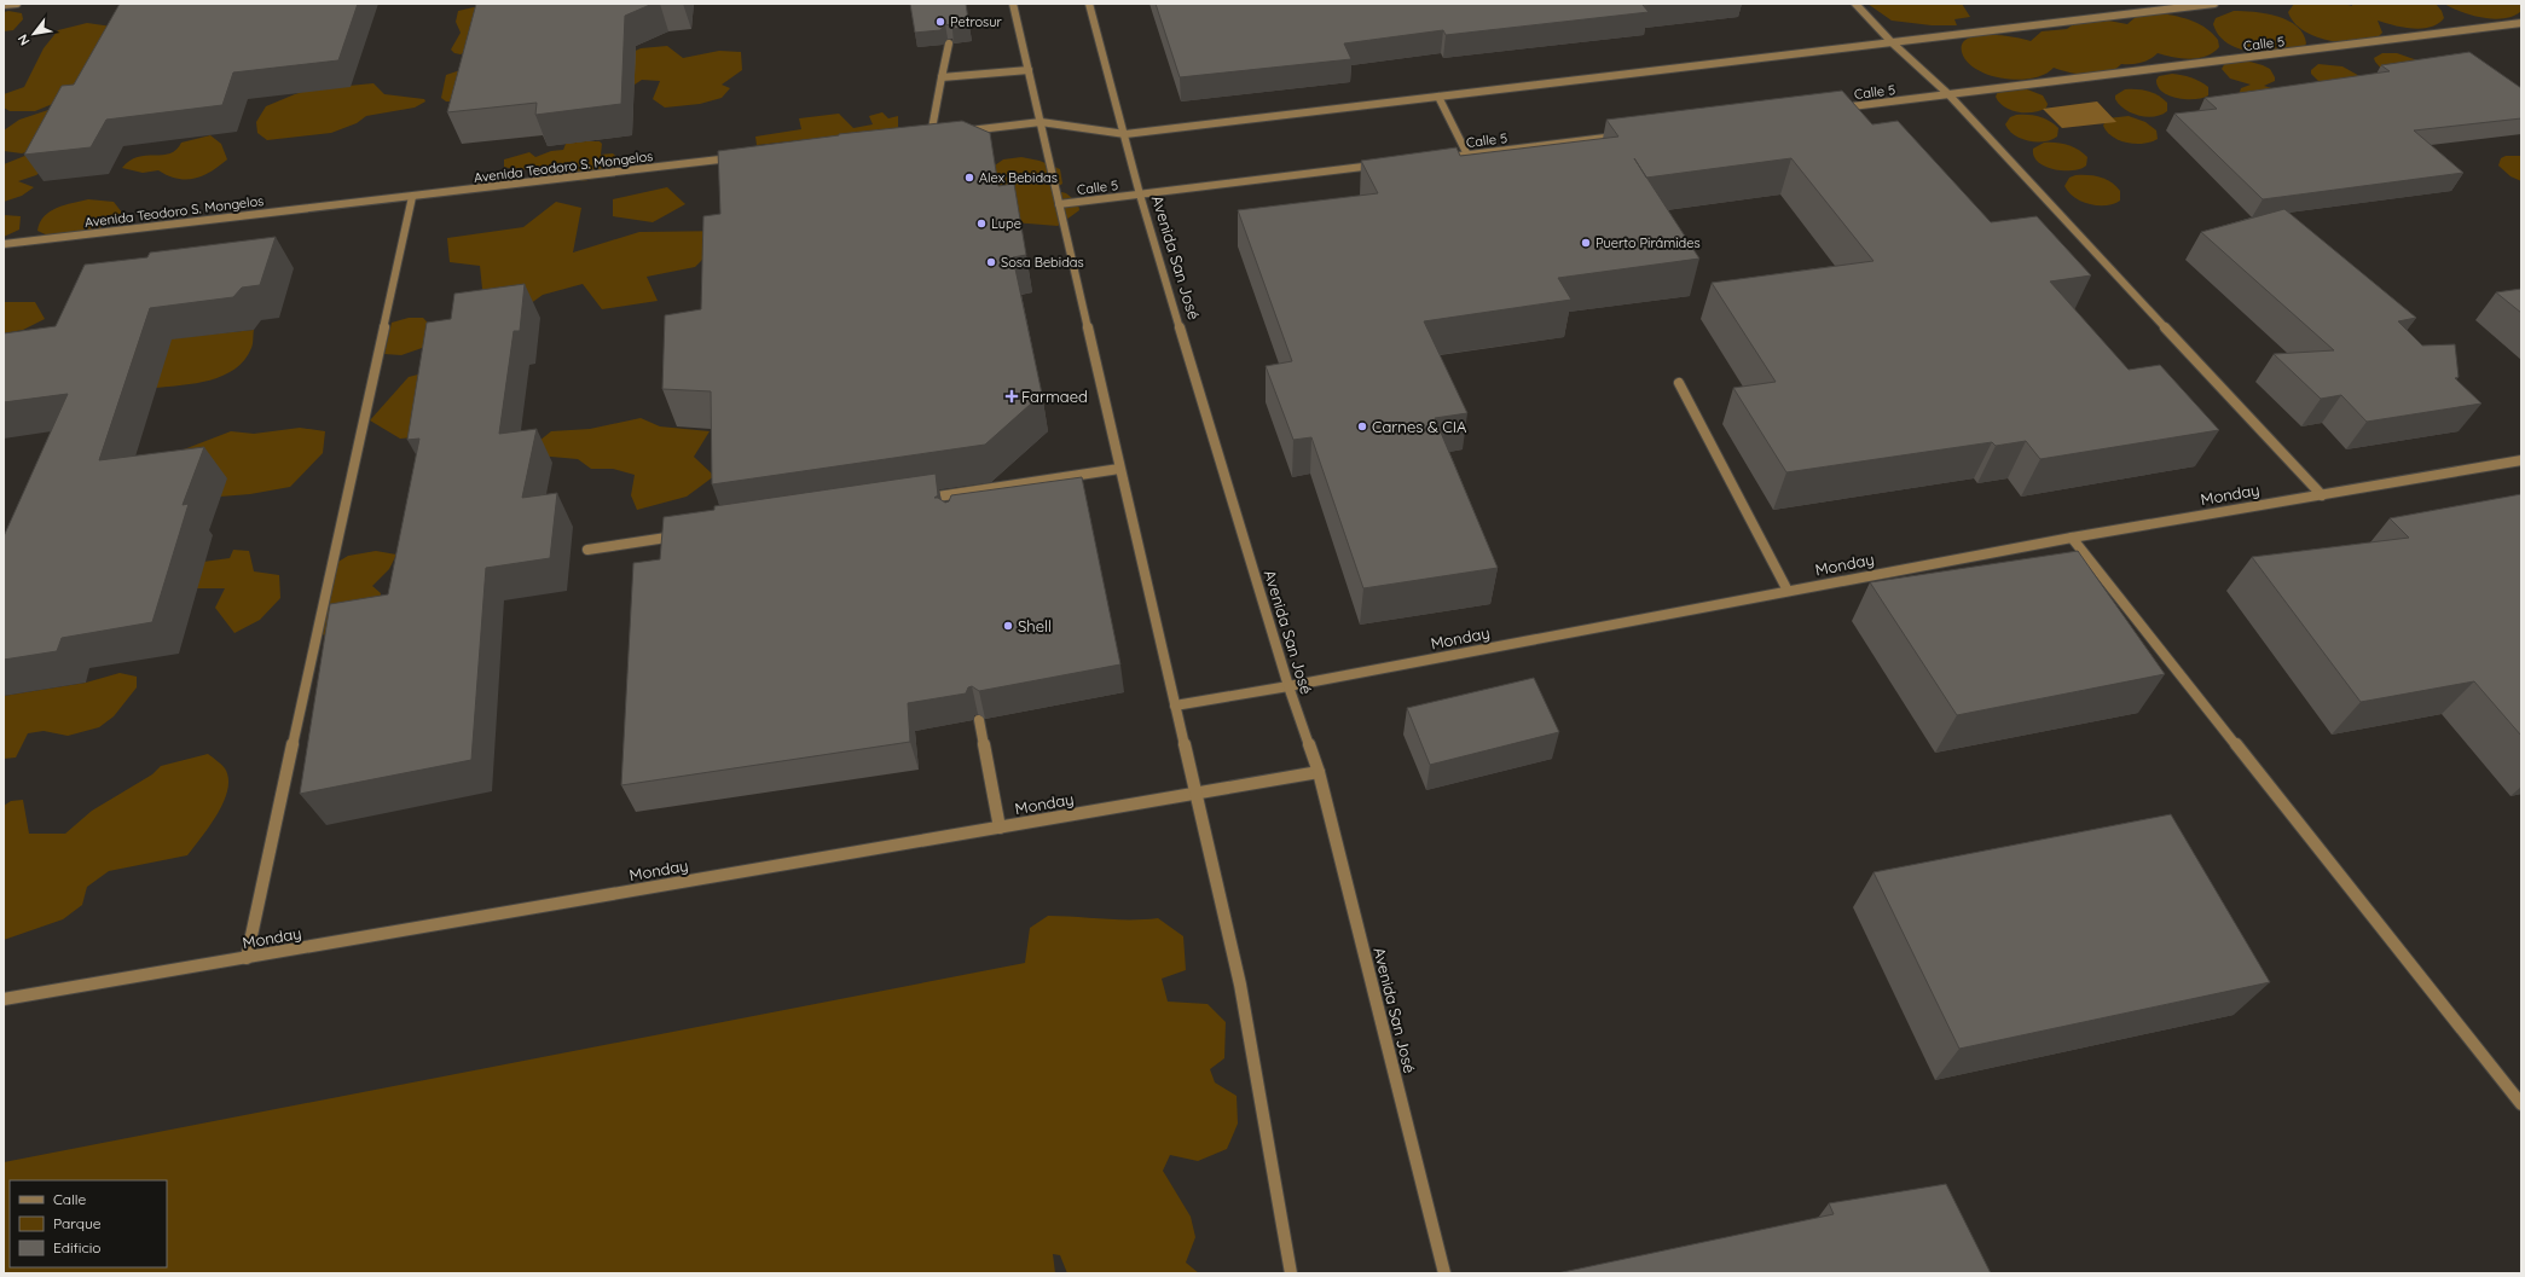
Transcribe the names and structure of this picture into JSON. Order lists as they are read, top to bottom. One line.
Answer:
{"streets":{"street":["Calle 5","Avenida Teodoro S. Mongelos","Avenida San José","Monday"]},"crossings":[["Calle 5","Avenida San José"],["Avenida San José","Monday"]],"places":{"other":["Petrosur","Alex Bebidas","Lupe","Puerto Pirámides","Sosa Bebidas","Carnes & CIA","Shell"],"health":["Farmaed"]},"legend":["Calle","Parque","Edificio"],"north":"bottom left"}
